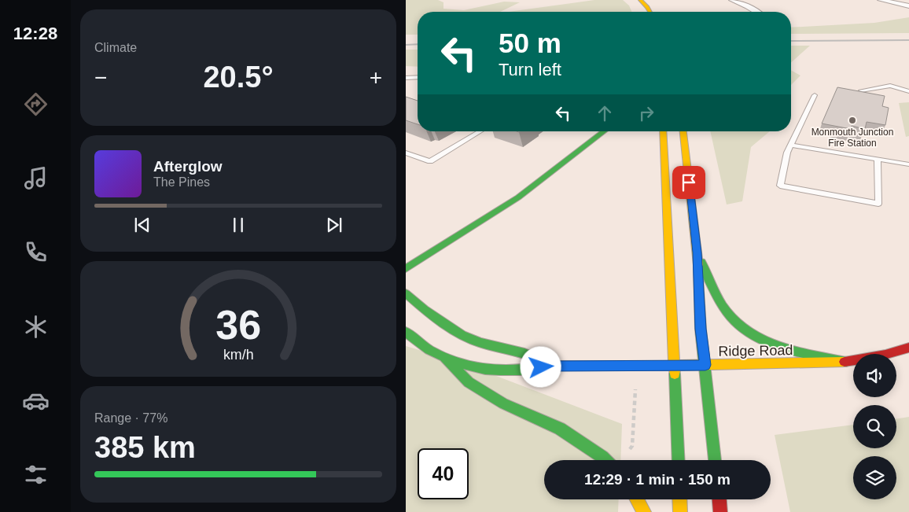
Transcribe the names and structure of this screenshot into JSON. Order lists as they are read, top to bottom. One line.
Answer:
{"streets":{"main road":["Ridge Road"]},"places":["Monmouth Junction Fire Station"],"page":{"tabs":"12:28","tile":["Climate",["Range · 77%","385 km"]],"turn":["50 m","Turn left"],"heat":["−","20.5°","+"],"song":["Afterglow","The Pines"],"limit":"40","trip":"12:29 · 1 min · 150 m","gauge":["36","km/h"]}}
